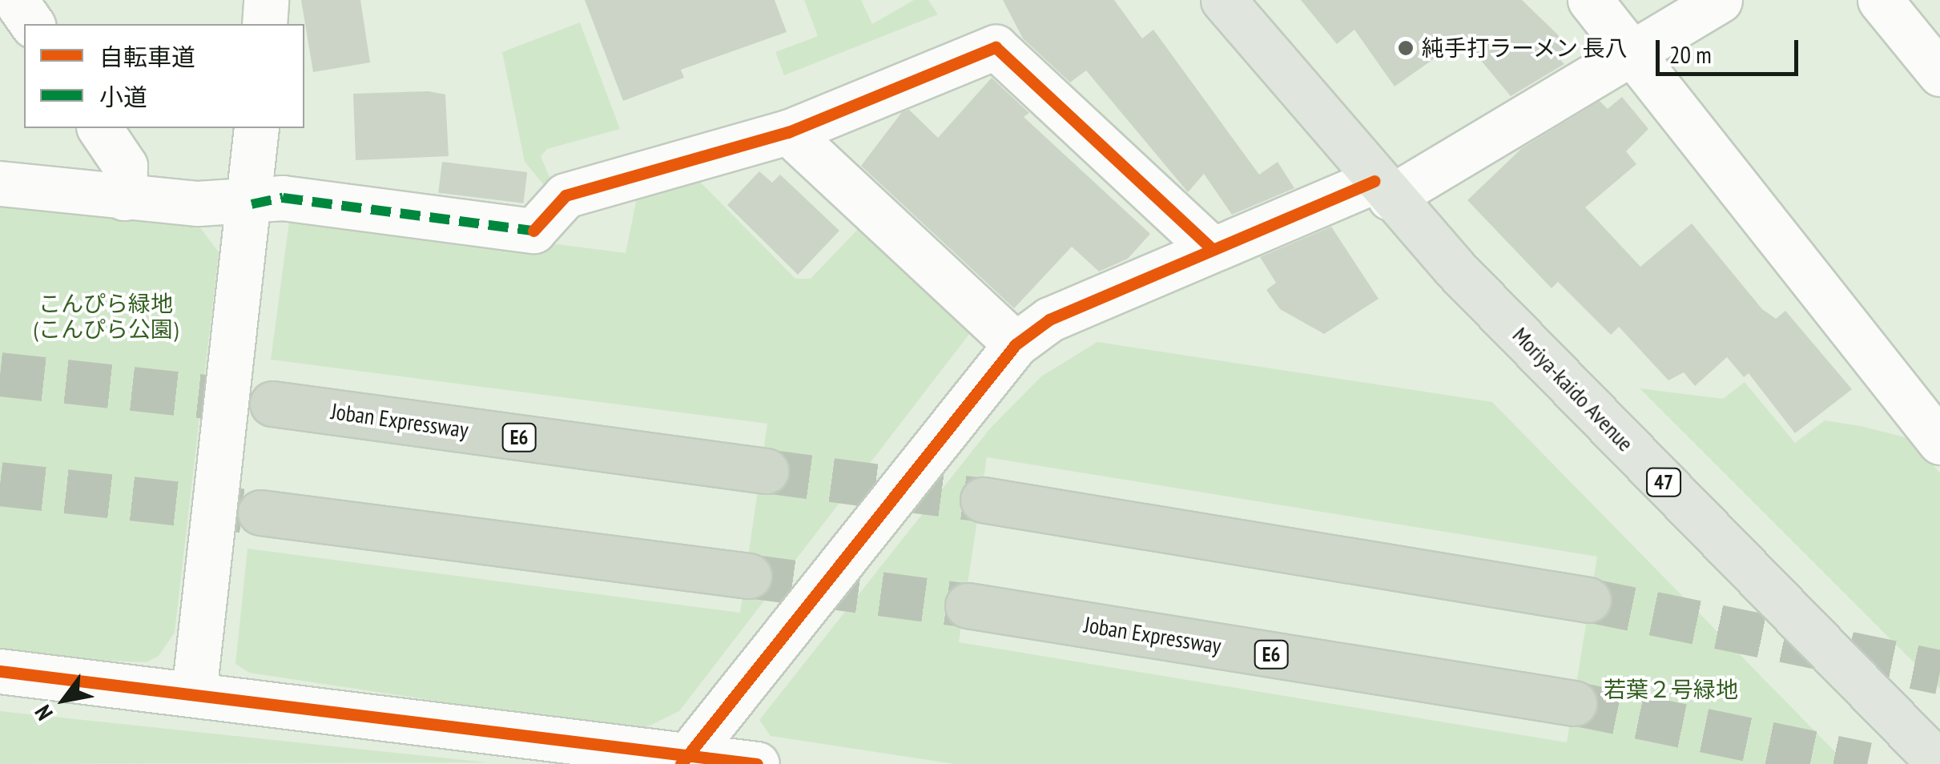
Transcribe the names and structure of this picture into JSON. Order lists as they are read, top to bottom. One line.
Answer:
{"streets":{"highway":["Joban Expressway","E6"],"main road":["Moriya-kaido Avenue","47"]},"parks":["こんぴら緑地 (こんぴら公園)","若葉２号緑地"],"places":["純手打ラーメン 長八"],"legend":["自転車道","小道"],"scale_bar":"20 m","north":"bottom left"}
